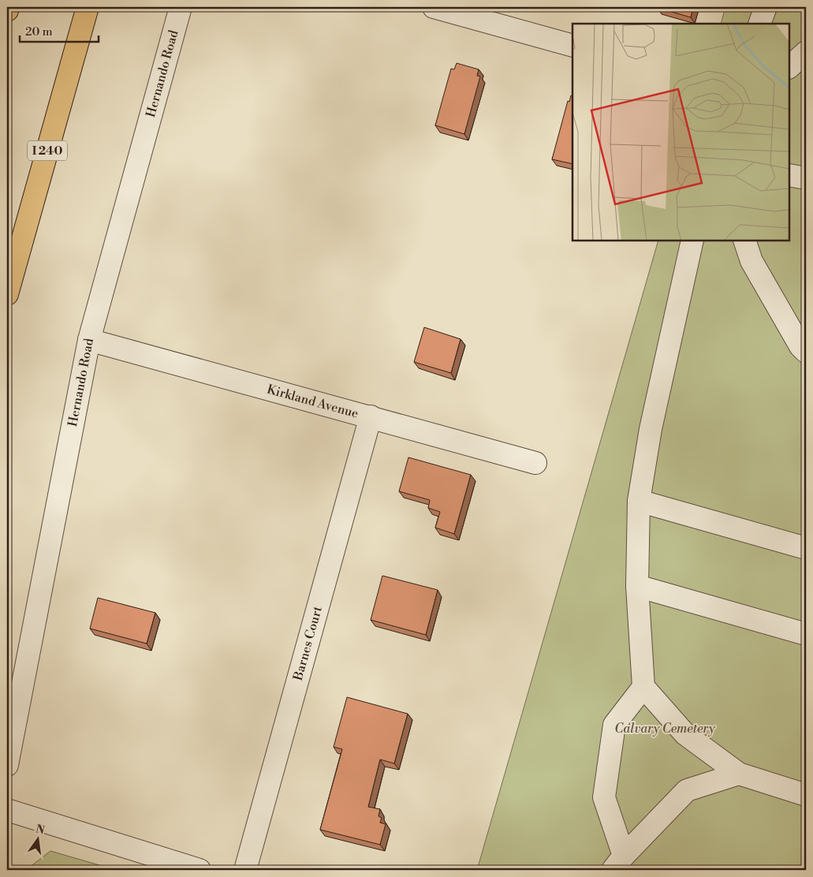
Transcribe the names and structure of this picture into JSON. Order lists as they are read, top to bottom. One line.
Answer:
{"streets":{"highway":["I 240"],"street":["Hernando Road","Kirkland Avenue","Barnes Court"]},"crossings":[["Hernando Road","Kirkland Avenue"],["Kirkland Avenue","Barnes Court"]],"parks":["Calvary Cemetery"],"scale_bar":"20 m","north":"top"}
